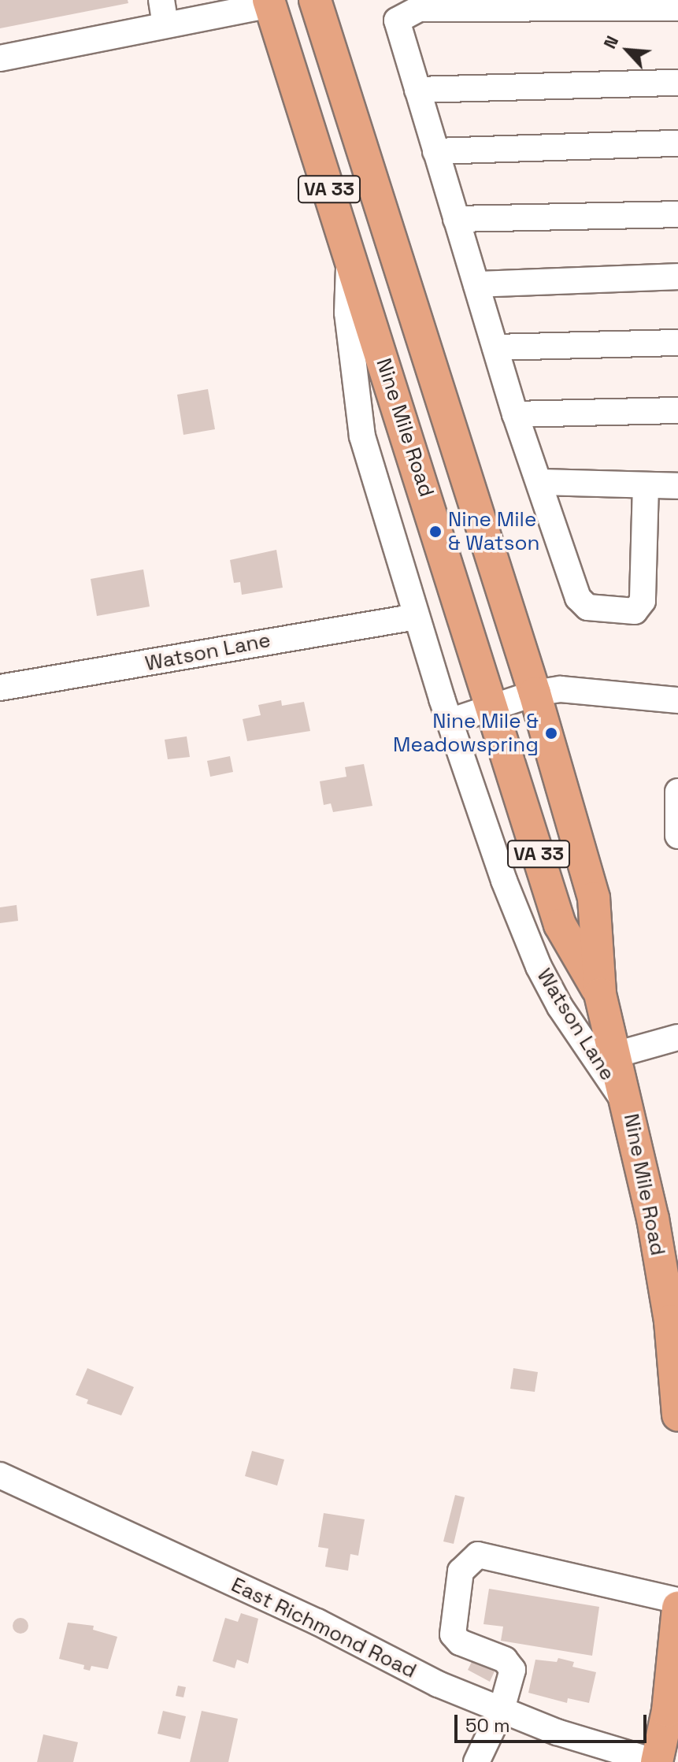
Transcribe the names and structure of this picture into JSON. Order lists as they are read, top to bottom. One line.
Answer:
{"streets":{"main road":["VA 33","Nine Mile Road"],"street":["Watson Lane","East Richmond Road"]},"crossings":[["Nine Mile Road","Watson Lane"]],"places":["Nine Mile & Watson","Nine Mile & Meadowspring"],"scale_bar":"50 m","north":"top left"}
